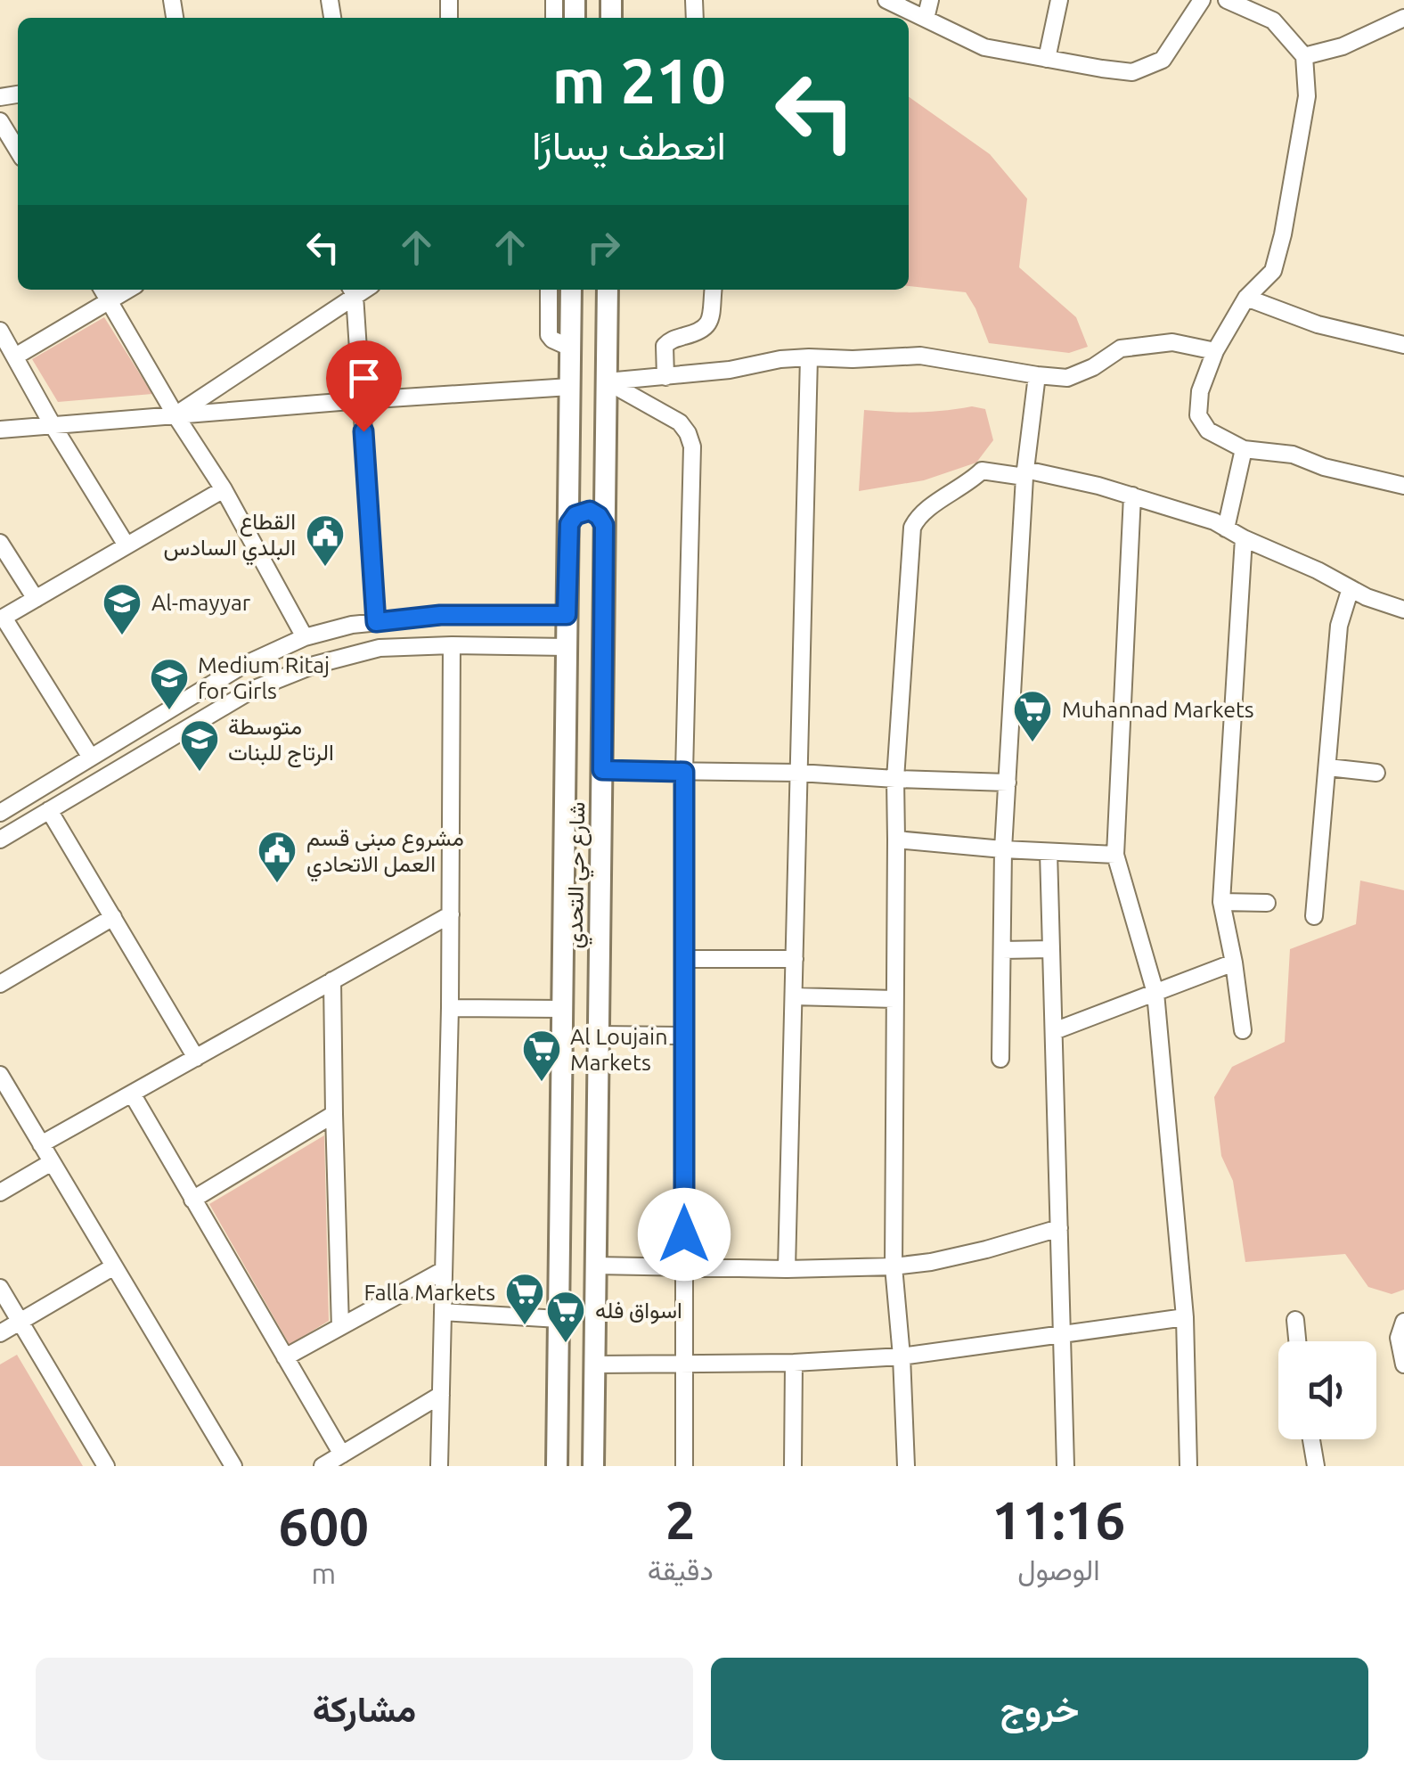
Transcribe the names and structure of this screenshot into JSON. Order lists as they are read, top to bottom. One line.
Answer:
{"streets":{"main road":["شارع حي التحدي"]},"places":{"public building":["القطاع البلدي السادس","مشروع مبنى قسم العمل الاتحادي"],"school or university":["Al-mayyar","Medium Ritaj for Girls","متوسطة الرتاج للبنات"],"supermarket":["Muhannad Markets","Al Loujain Markets","Falla Markets","اسواق فله"]},"page":{"turn":["210 m","انعطف يسارًا"],"eta":["11:16","الوصول","2","دقيقة","600","m"],"buttons":["خروج","مشاركة"]}}
